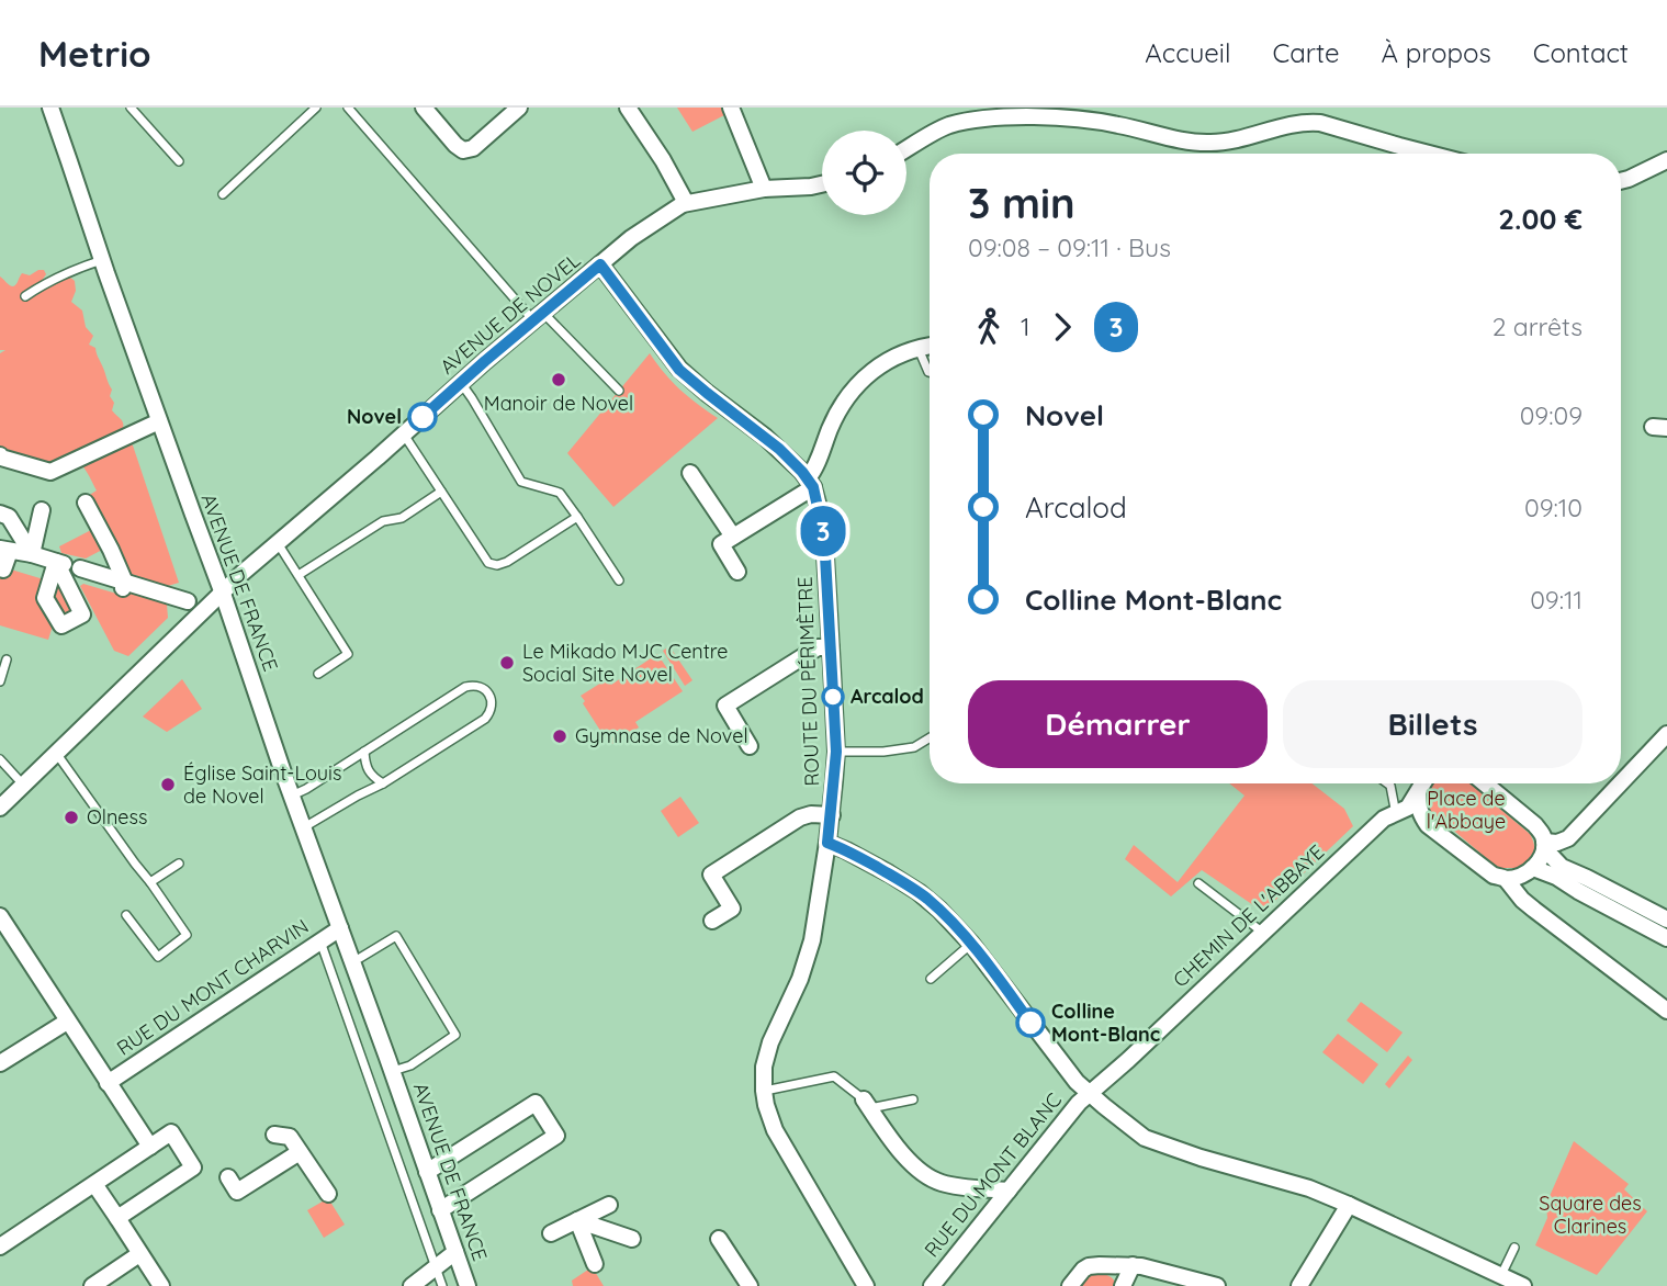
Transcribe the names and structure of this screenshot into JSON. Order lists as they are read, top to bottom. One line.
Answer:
{"streets":{"street":["AVENUE DE NOVEL","AVENUE DE FRANCE","ROUTE DU PÉRIMÈTRE","CHEMIN DE L'ABBAYE","RUE DU MONT CHARVIN","RUE DU MONT BLANC"]},"crossings":[["AVENUE DE NOVEL","AVENUE DE FRANCE"],["AVENUE DE FRANCE","RUE DU MONT CHARVIN"],["CHEMIN DE L'ABBAYE","RUE DU MONT BLANC"]],"parks":["Place de l'Abbaye","Square des Clarines"],"places":["Manoir de Novel","Novel","Le Mikado MJC Centre Social Site Novel","Arcalod","Gymnase de Novel","Église Saint-Louis de Novel","Olness","Colline Mont-Blanc"],"lines":["bus line 3"],"page":{"header":"Metrio","nav":["Accueil","Carte","À propos","Contact"],"on_map":"3","heading":["3 min","09:08 – 09:11 · Bus","2.00 €"],"legs":["1","3","2 arrêts"],"list":[{"name":"Novel","value":"09:09"},{"name":"Arcalod","value":"09:10"},{"name":"Colline Mont-Blanc","value":"09:11"}],"buttons":["Démarrer","Billets"]}}
